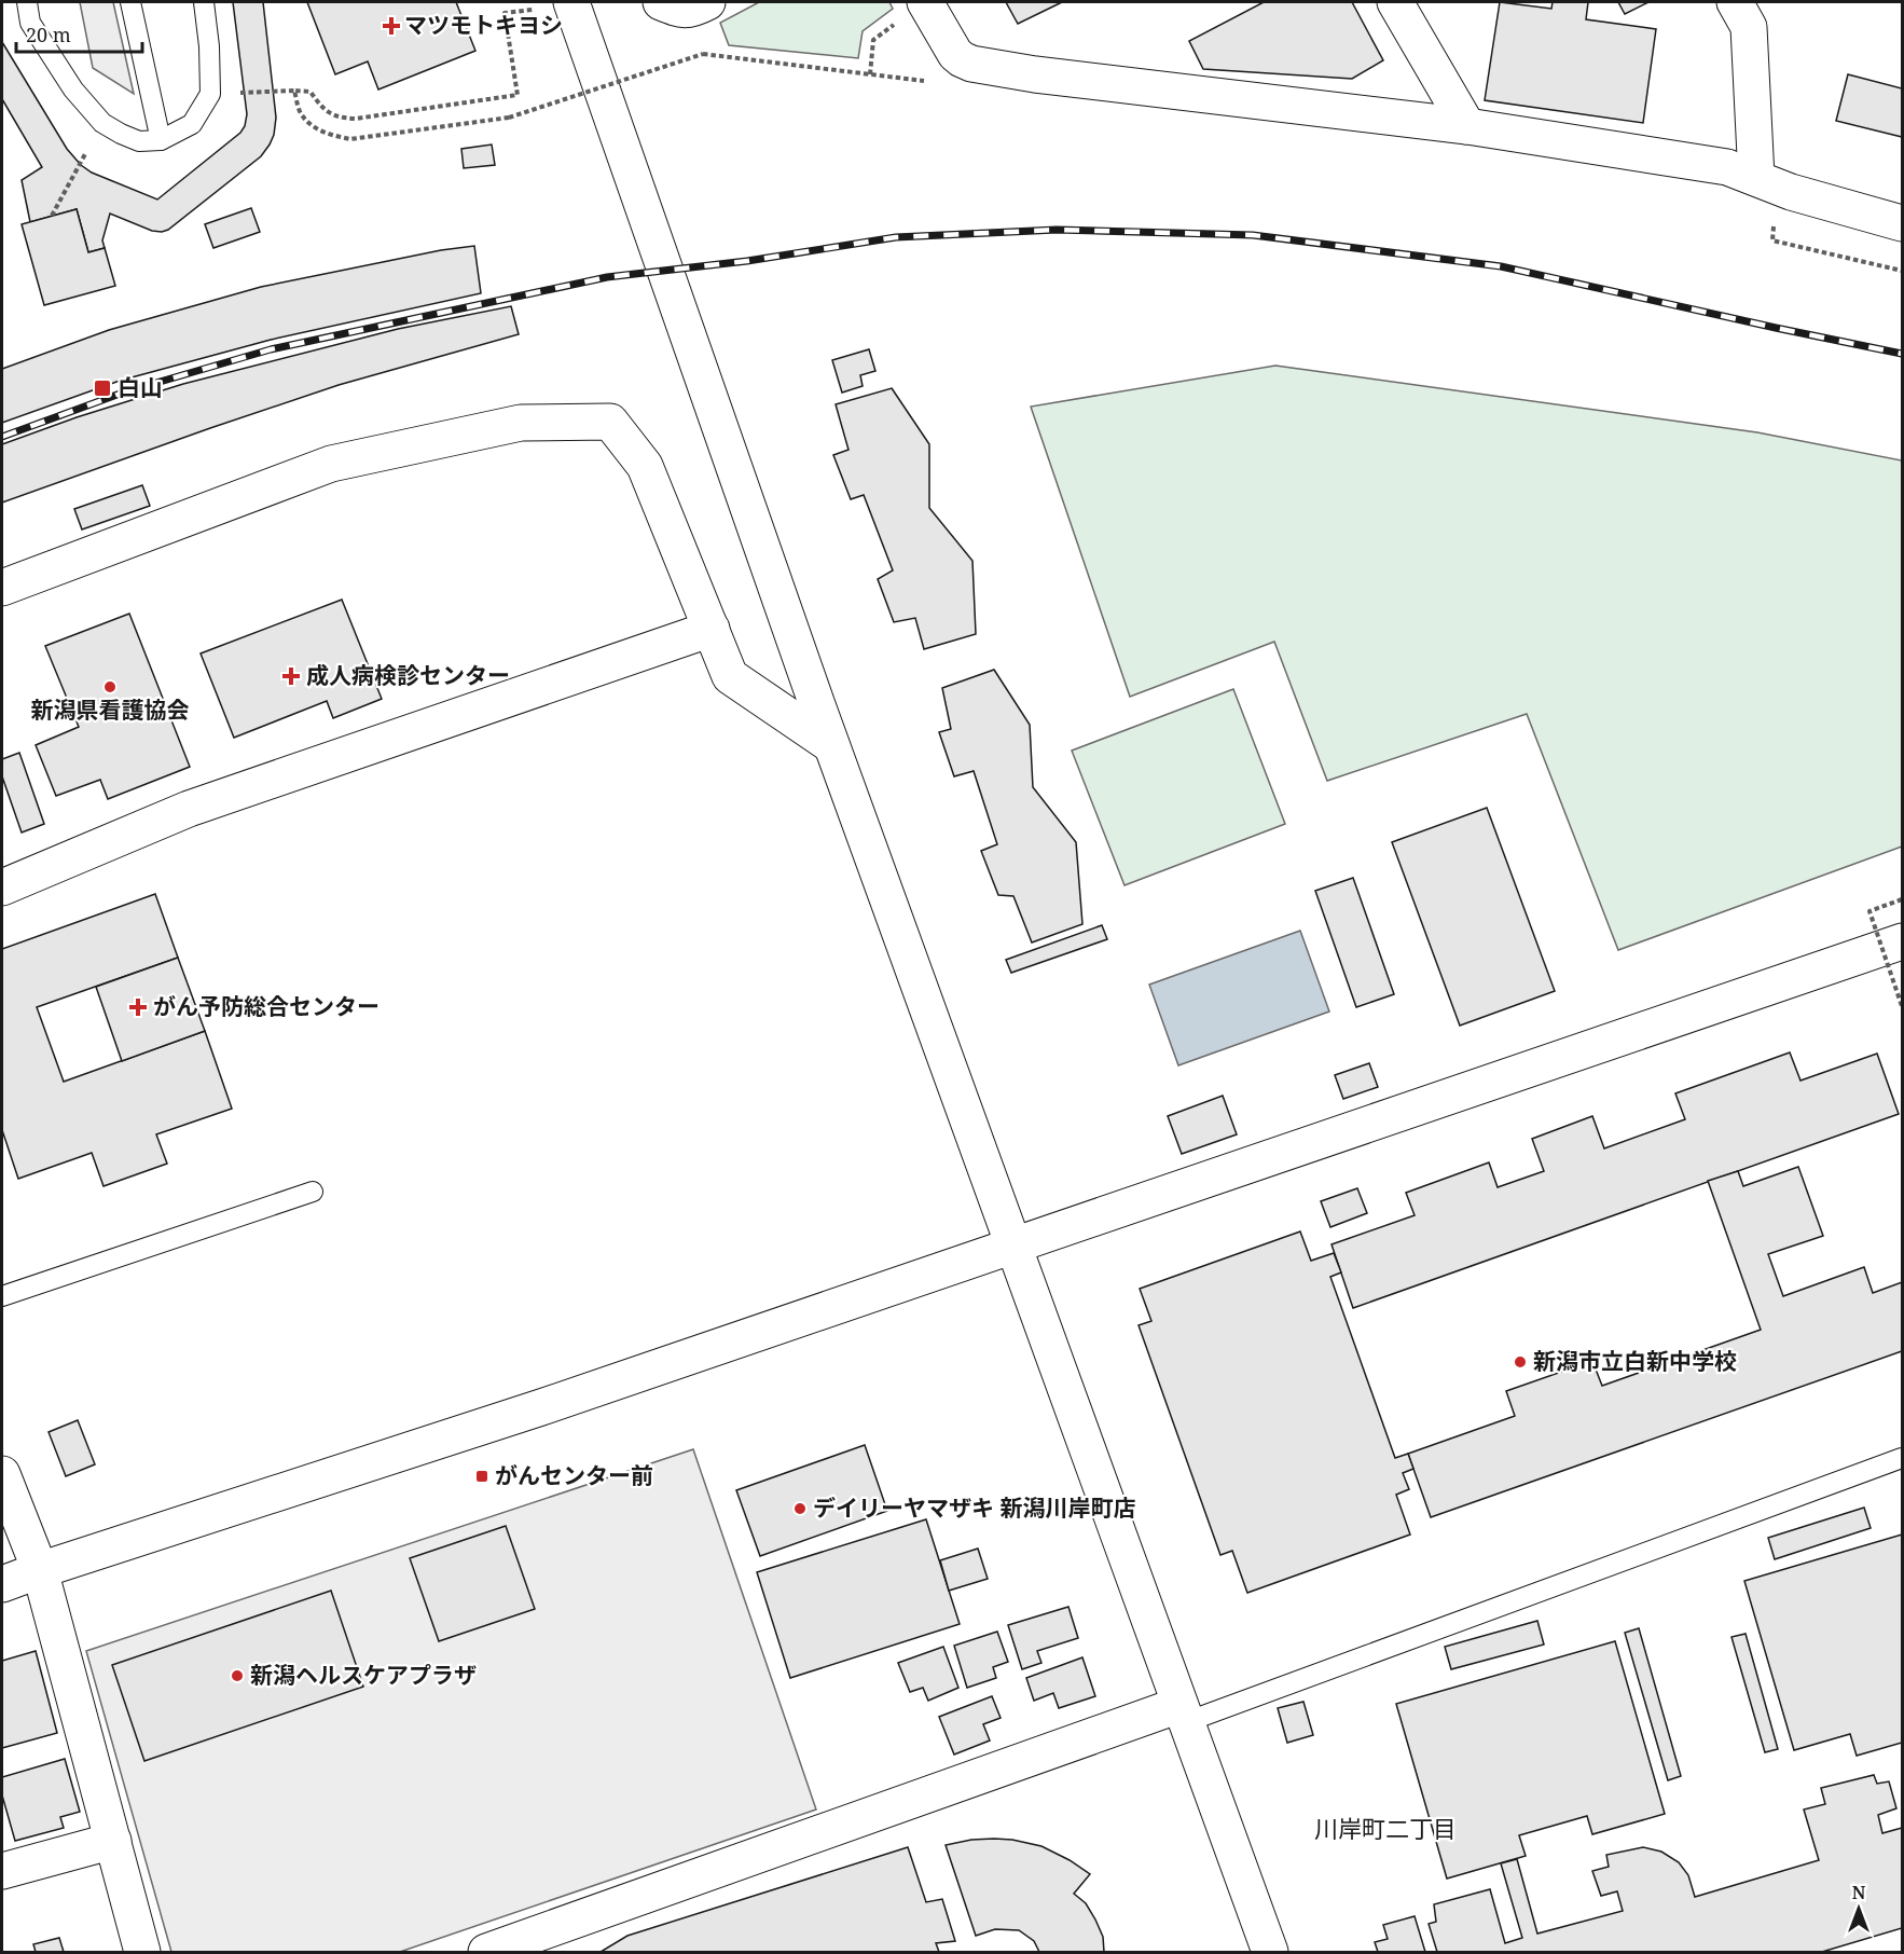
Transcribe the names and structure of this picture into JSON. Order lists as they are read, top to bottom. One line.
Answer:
{"districts":["川岸町二丁目"],"places":{"health":["マツモトキヨシ","成人病検診センター","がん予防総合センター"],"transit":["白山","がんセンター前"],"other":["新潟県看護協会","新潟市立白新中学校","デイリーヤマザキ 新潟川岸町店","新潟ヘルスケアプラザ"]},"scale_bar":"20 m","north":"top"}
